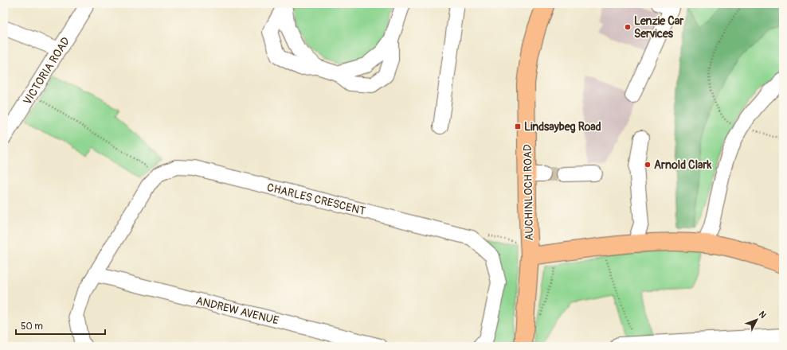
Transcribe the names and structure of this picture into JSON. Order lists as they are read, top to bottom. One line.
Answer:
{"streets":{"main road":["AUCHINLOCH ROAD"],"street":["VICTORIA ROAD","CHARLES CRESCENT","ANDREW AVENUE"]},"crossings":[["CHARLES CRESCENT","ANDREW AVENUE"]],"places":{"other":["Lenzie Car Services","Arnold Clark"],"transit":["Lindsaybeg Road"]},"scale_bar":"50 m","north":"top right"}
